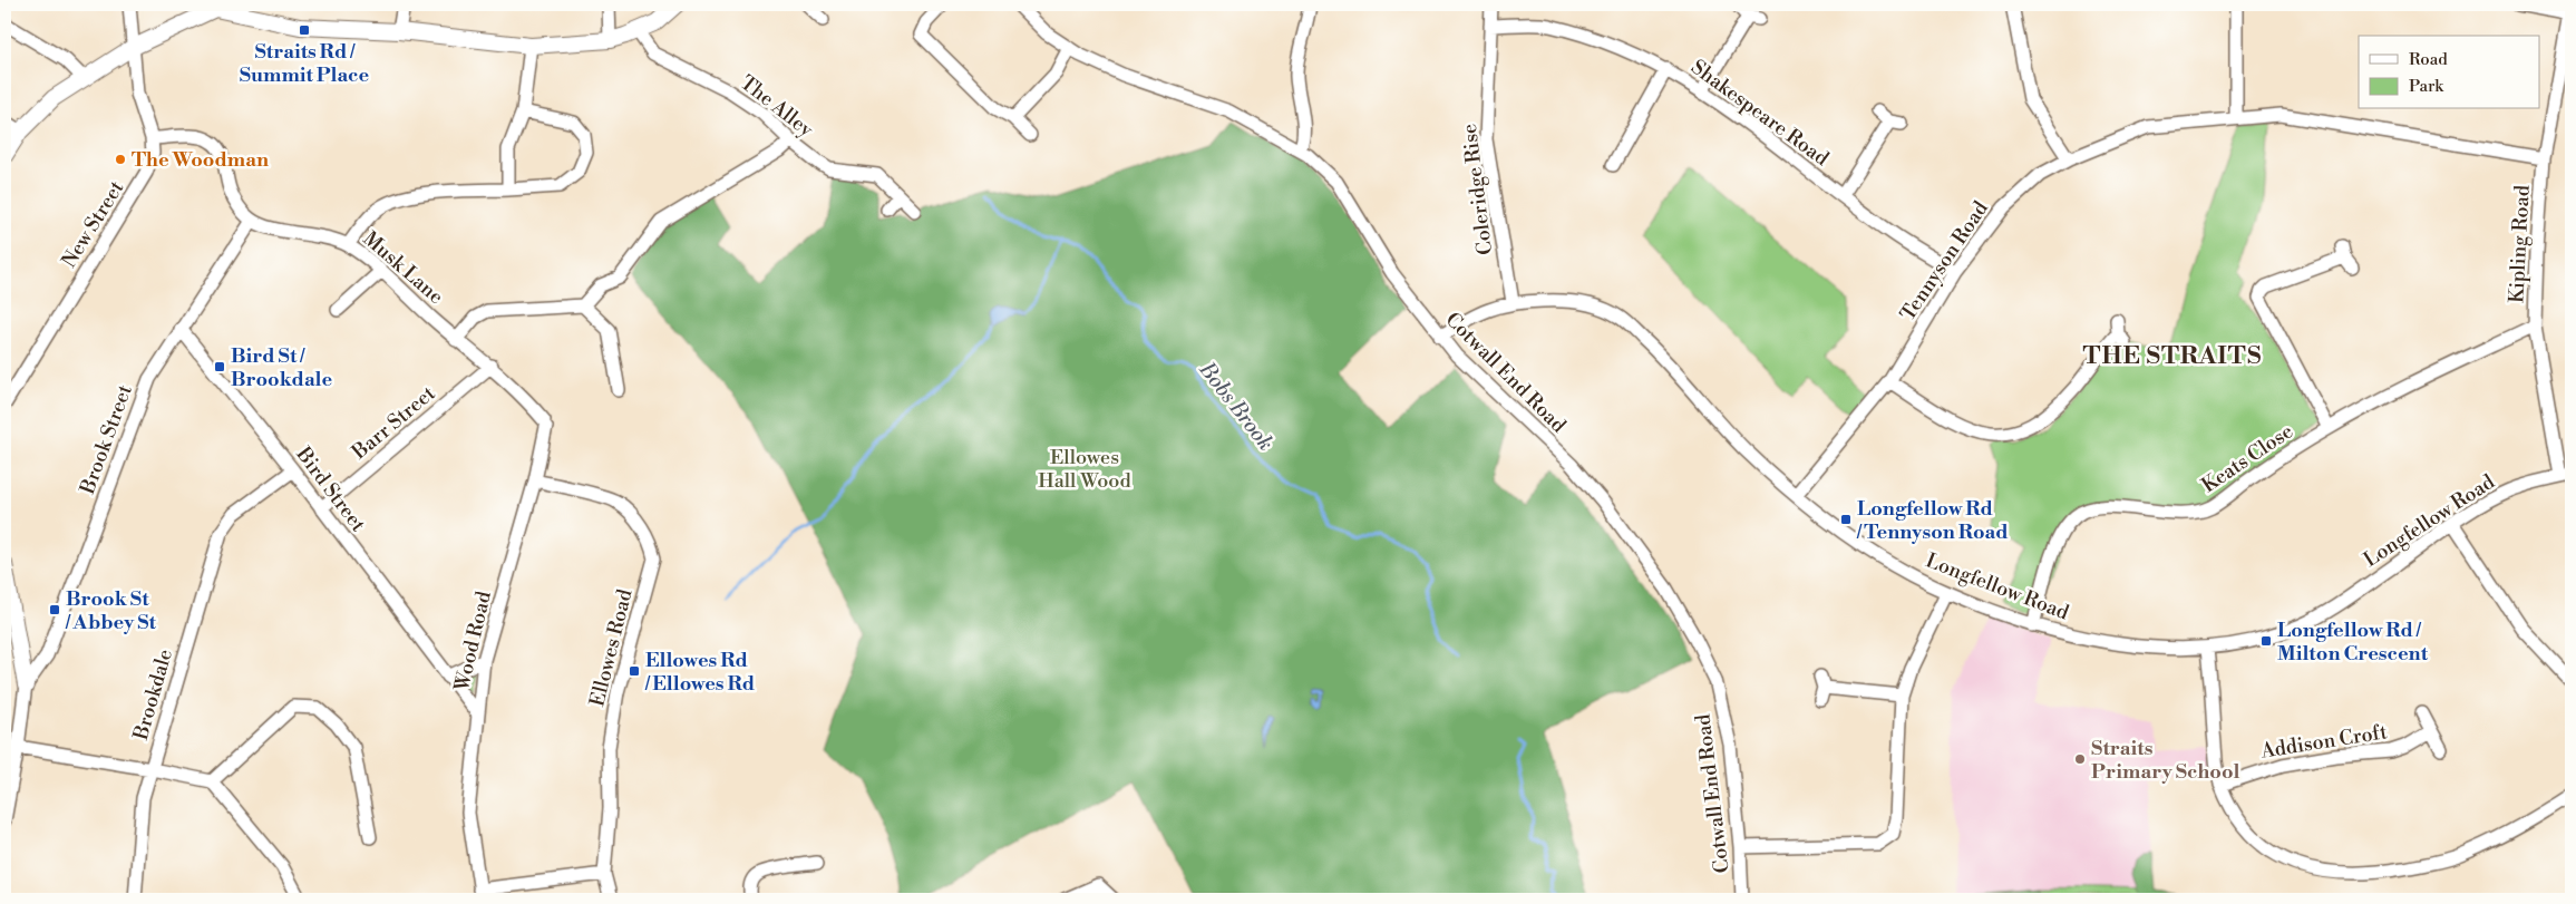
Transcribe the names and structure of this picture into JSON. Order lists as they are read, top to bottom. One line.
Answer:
{"streets":{"street":["The Alley","Shakespeare Road","Coleridge Rise","New Street","Kipling Road","Tennyson Road","Musk Lane","Cotwall End Road","Barr Street","Brook Street","Keats Close","Bird Street","Longfellow Road","Wood Road","Ellowes Road","Brookdale","Addison Croft"]},"crossings":[["Shakespeare Road","Coleridge Rise"],["Shakespeare Road","Tennyson Road"],["Coleridge Rise","Longfellow Road"],["Kipling Road","Tennyson Road"],["Kipling Road","Keats Close"],["Kipling Road","Longfellow Road"],["Tennyson Road","Longfellow Road"],["Musk Lane","Barr Street"],["Musk Lane","Brook Street"],["Musk Lane","Wood Road"],["Cotwall End Road","Longfellow Road"],["Barr Street","Bird Street"],["Brook Street","Bird Street"],["Keats Close","Longfellow Road"],["Bird Street","Wood Road"],["Bird Street","Brookdale"],["Wood Road","Ellowes Road"]],"districts":["THE STRAITS"],"water":["Bobs Brook"],"parks":["Ellowes Hall Wood"],"places":{"transit":["Straits Rd / Summit Place","Bird St / Brookdale","Longfellow Rd / Tennyson Road","Brook St / Abbey St","Longfellow Rd / Milton Crescent","Ellowes Rd / Ellowes Rd"],"other":["The Woodman","Straits Primary School"]},"legend":["Road","Park"]}
